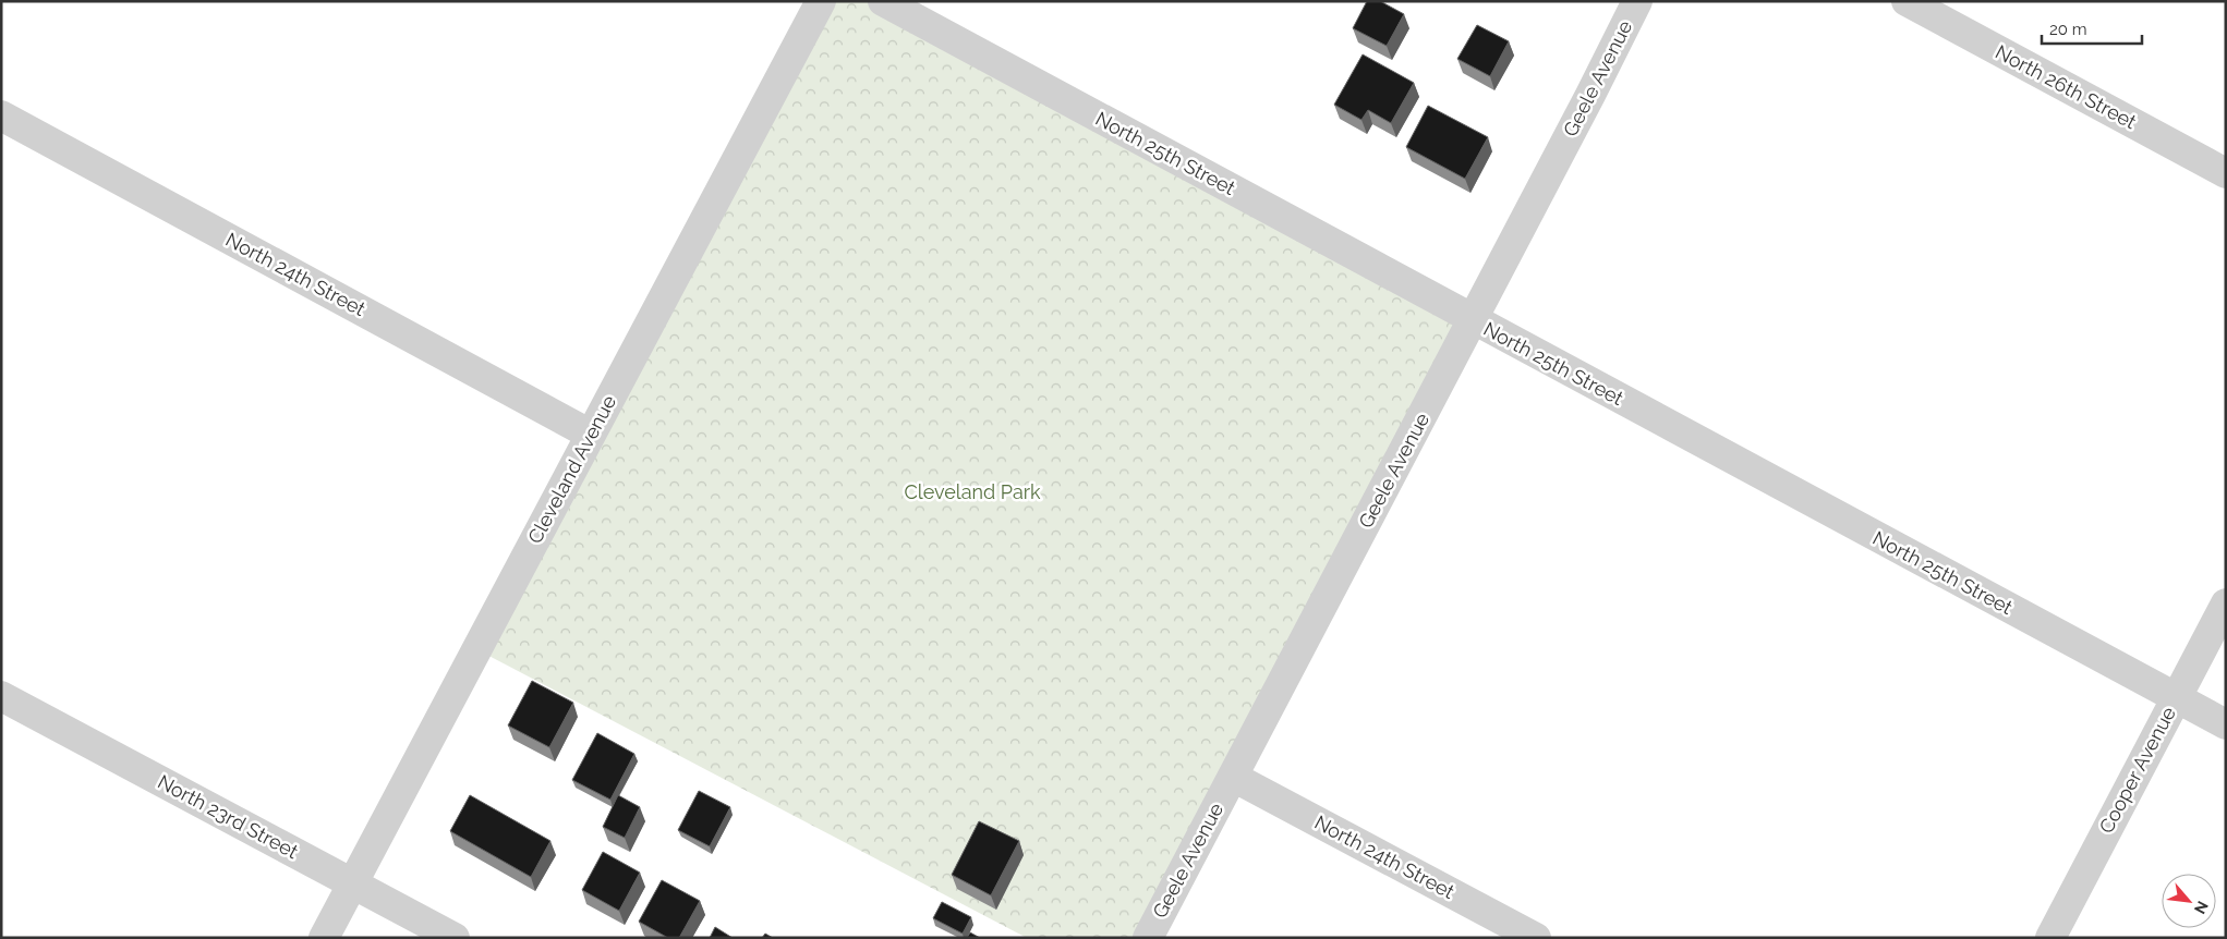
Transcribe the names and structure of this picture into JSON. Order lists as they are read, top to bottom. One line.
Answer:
{"streets":{"street":["Geele Avenue","North 26th Street","North 25th Street","North 24th Street","Cleveland Avenue","Cooper Avenue","North 23rd Street"]},"crossings":[["Geele Avenue","North 25th Street"],["Geele Avenue","North 24th Street"],["North 25th Street","Cooper Avenue"],["North 24th Street","Cleveland Avenue"],["Cleveland Avenue","North 23rd Street"]],"parks":["Cleveland Park"],"scale_bar":"20 m","north":"bottom right"}
